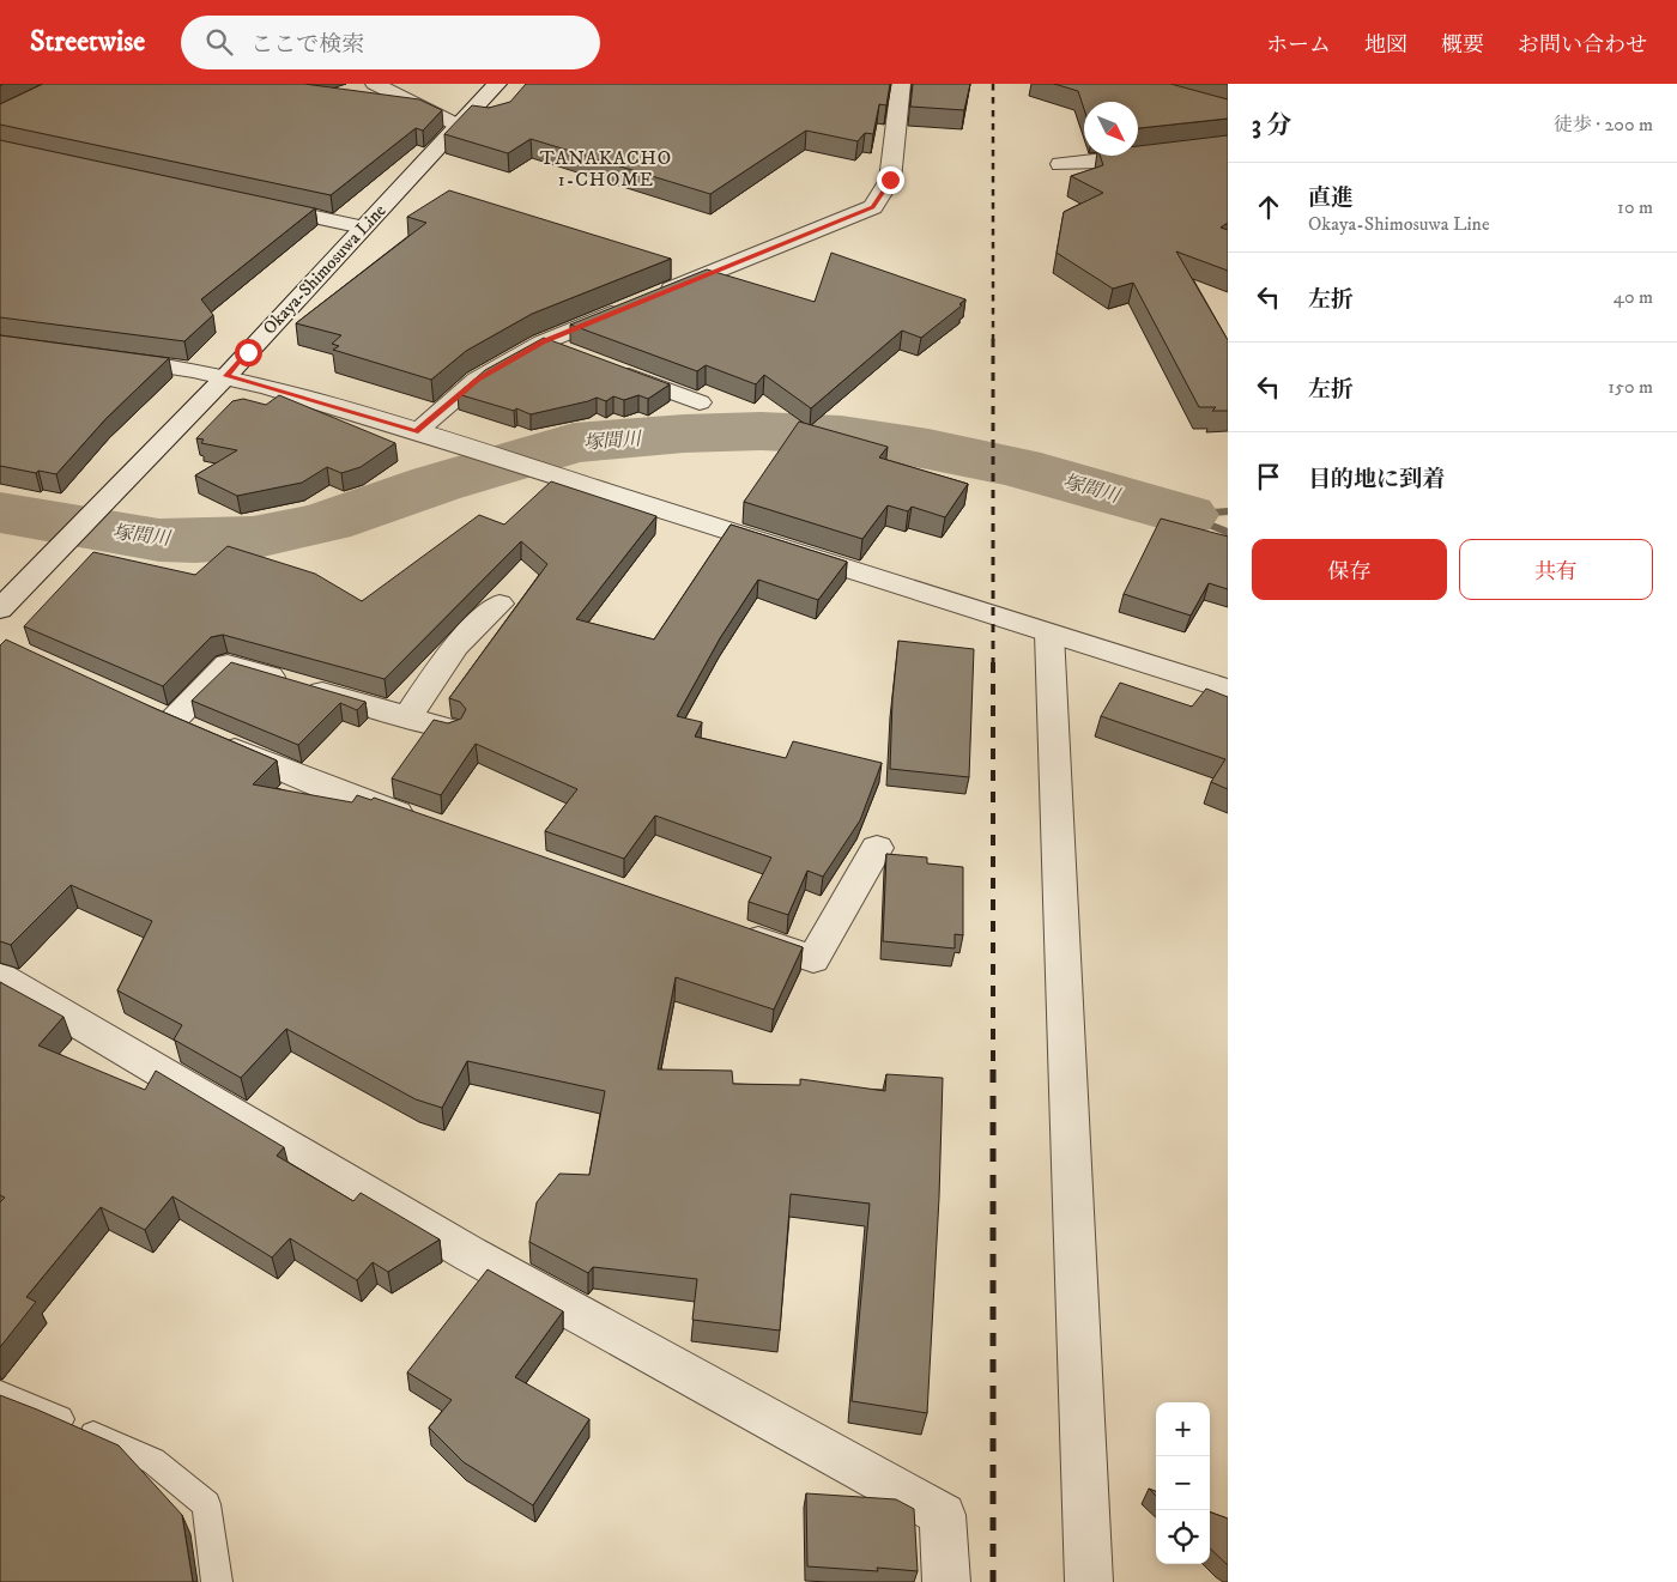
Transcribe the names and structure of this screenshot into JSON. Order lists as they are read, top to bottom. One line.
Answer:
{"streets":{"street":["Okaya-Shimosuwa Line"]},"districts":["TANAKACHO 1-CHOME"],"water":["塚間川"],"north":"bottom right","page":{"header":"Streetwise","search":"ここで検索","nav":["ホーム","地図","概要","お問い合わせ"],"heading":["3 分","徒歩 · 200 m"],"list":[["直進","Okaya-Shimosuwa Line","10 m"],["左折","40 m"],["左折","150 m"],"目的地に到着"],"buttons":["保存","共有"],"map_buttons":["+","−"]}}
